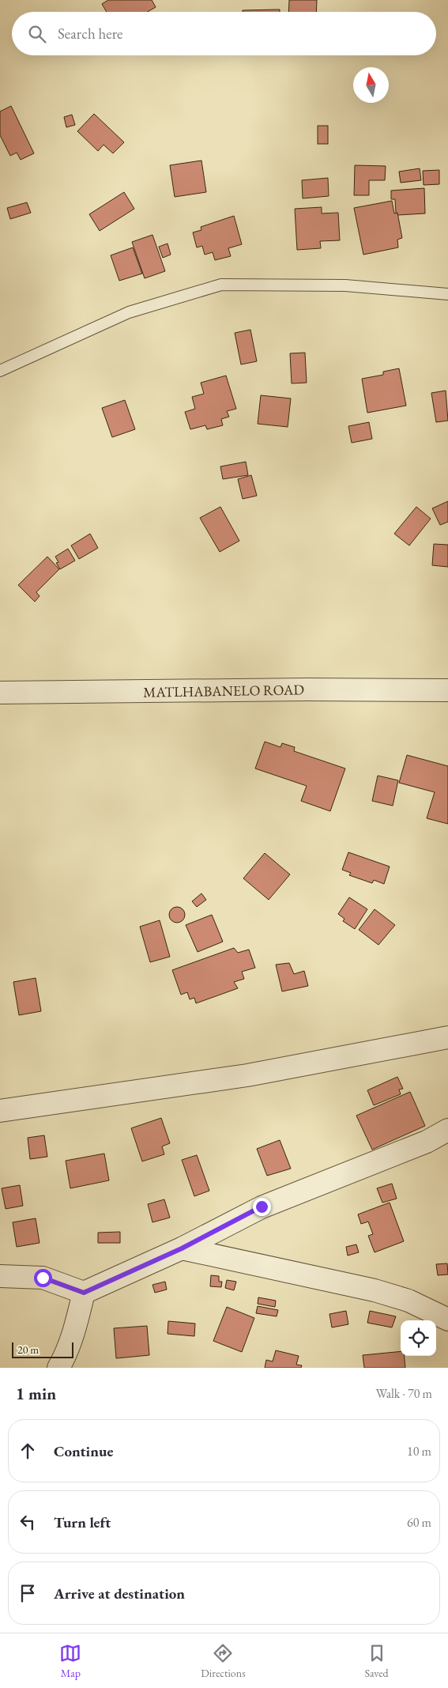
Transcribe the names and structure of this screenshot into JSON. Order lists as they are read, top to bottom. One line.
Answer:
{"streets":{"street":["MATLHABANELO ROAD"]},"scale_bar":"20 m","north":"top","page":{"search":"Search here","scale":"20 m","heading":["1 min","Walk · 70 m"],"list":[["Continue","10 m"],["Turn left","60 m"],"Arrive at destination"],"nav":["Map","Directions","Saved"]}}
